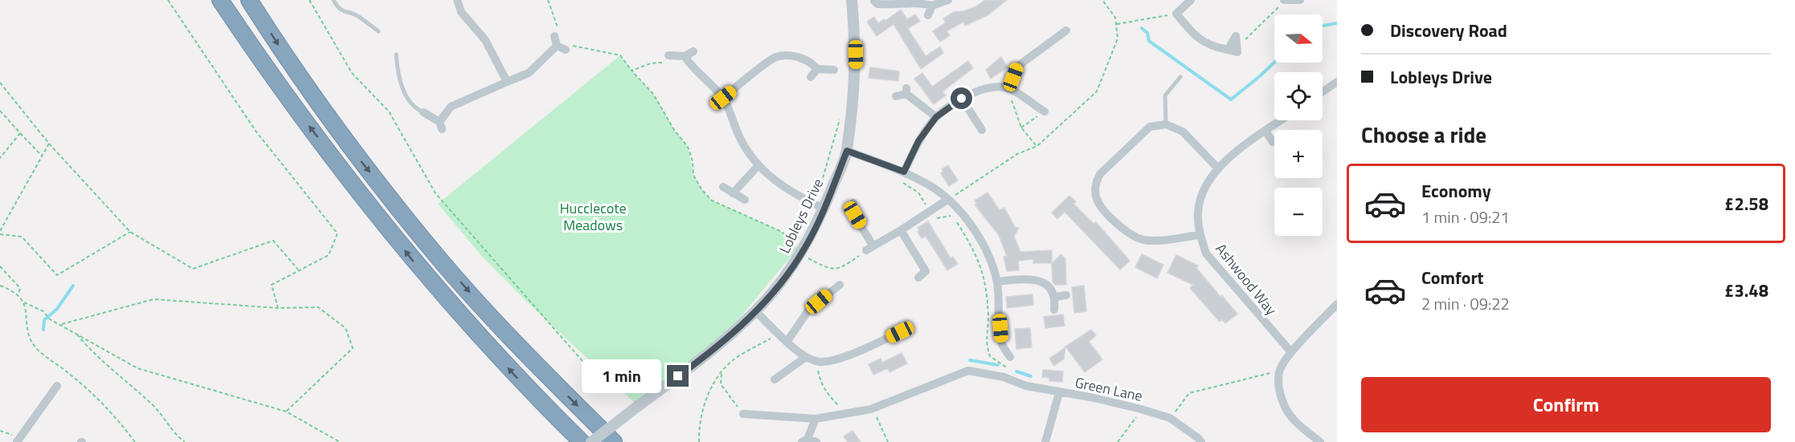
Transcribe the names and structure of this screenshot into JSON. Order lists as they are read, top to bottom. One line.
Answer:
{"streets":{"street":["Lobleys Drive","Ashwood Way","Green Lane"]},"parks":["Hucclecote Meadows"],"north":"right","page":{"banner":["Discovery Road","Lobleys Drive"],"map_buttons":["+","−"],"heading":"Choose a ride","list":[{"name":"Economy","note":"1 min · 09:21","value":"£2.58"},{"name":"Comfort","note":"2 min · 09:22","value":"£3.48"}],"bubble":"1 min","buttons":"Confirm"}}
